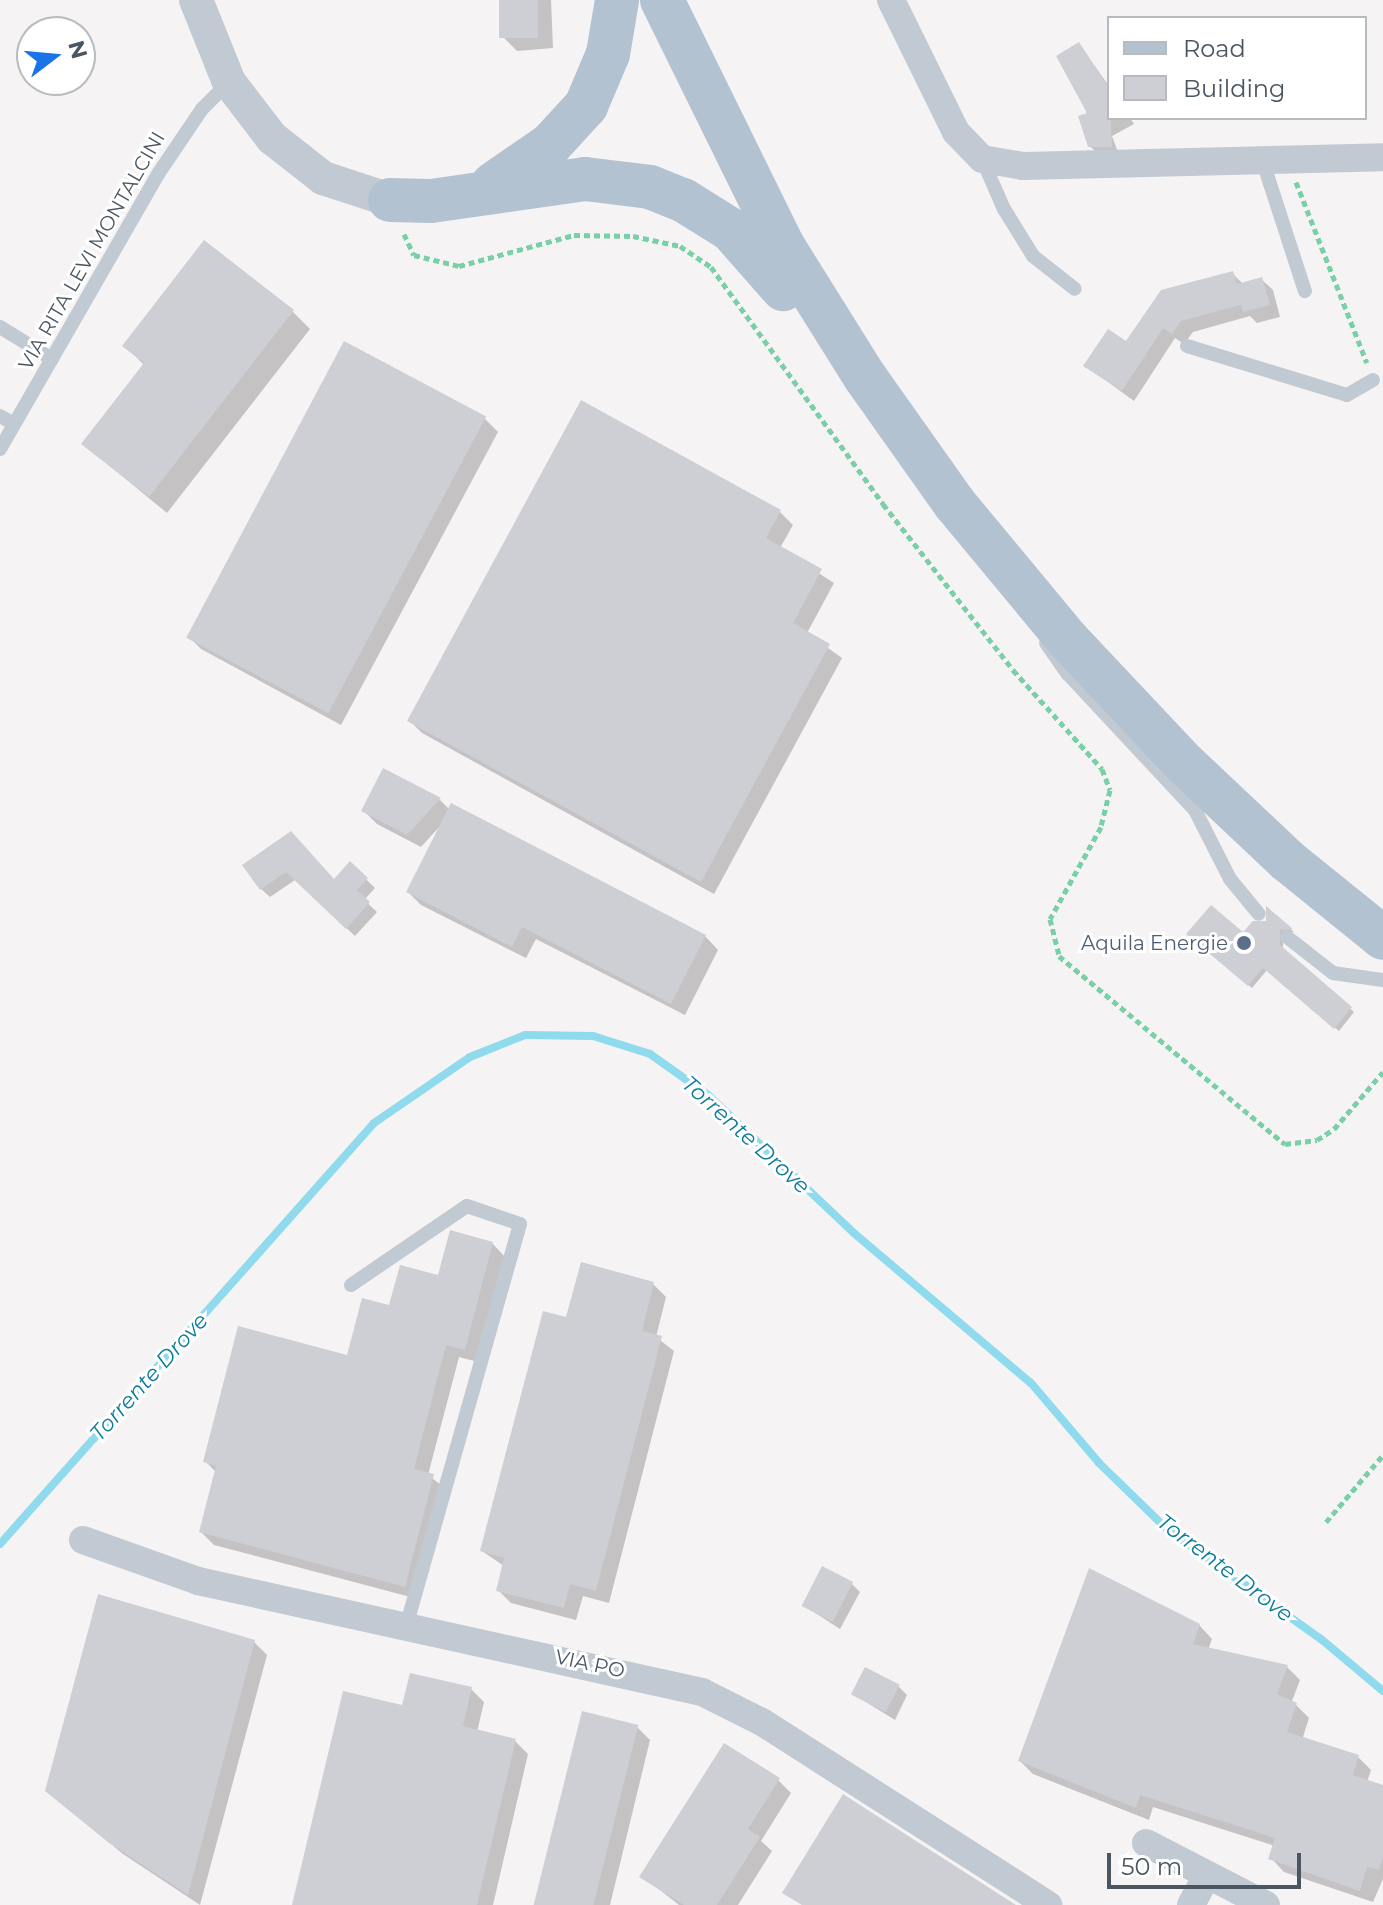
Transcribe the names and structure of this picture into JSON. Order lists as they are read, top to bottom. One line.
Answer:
{"streets":{"street":["VIA PO"],"lane":["VIA RITA LEVI MONTALCINI"]},"water":["Torrente Drove"],"places":["Aquila Energie"],"legend":["Road","Building"],"scale_bar":"50 m","north":"right"}
